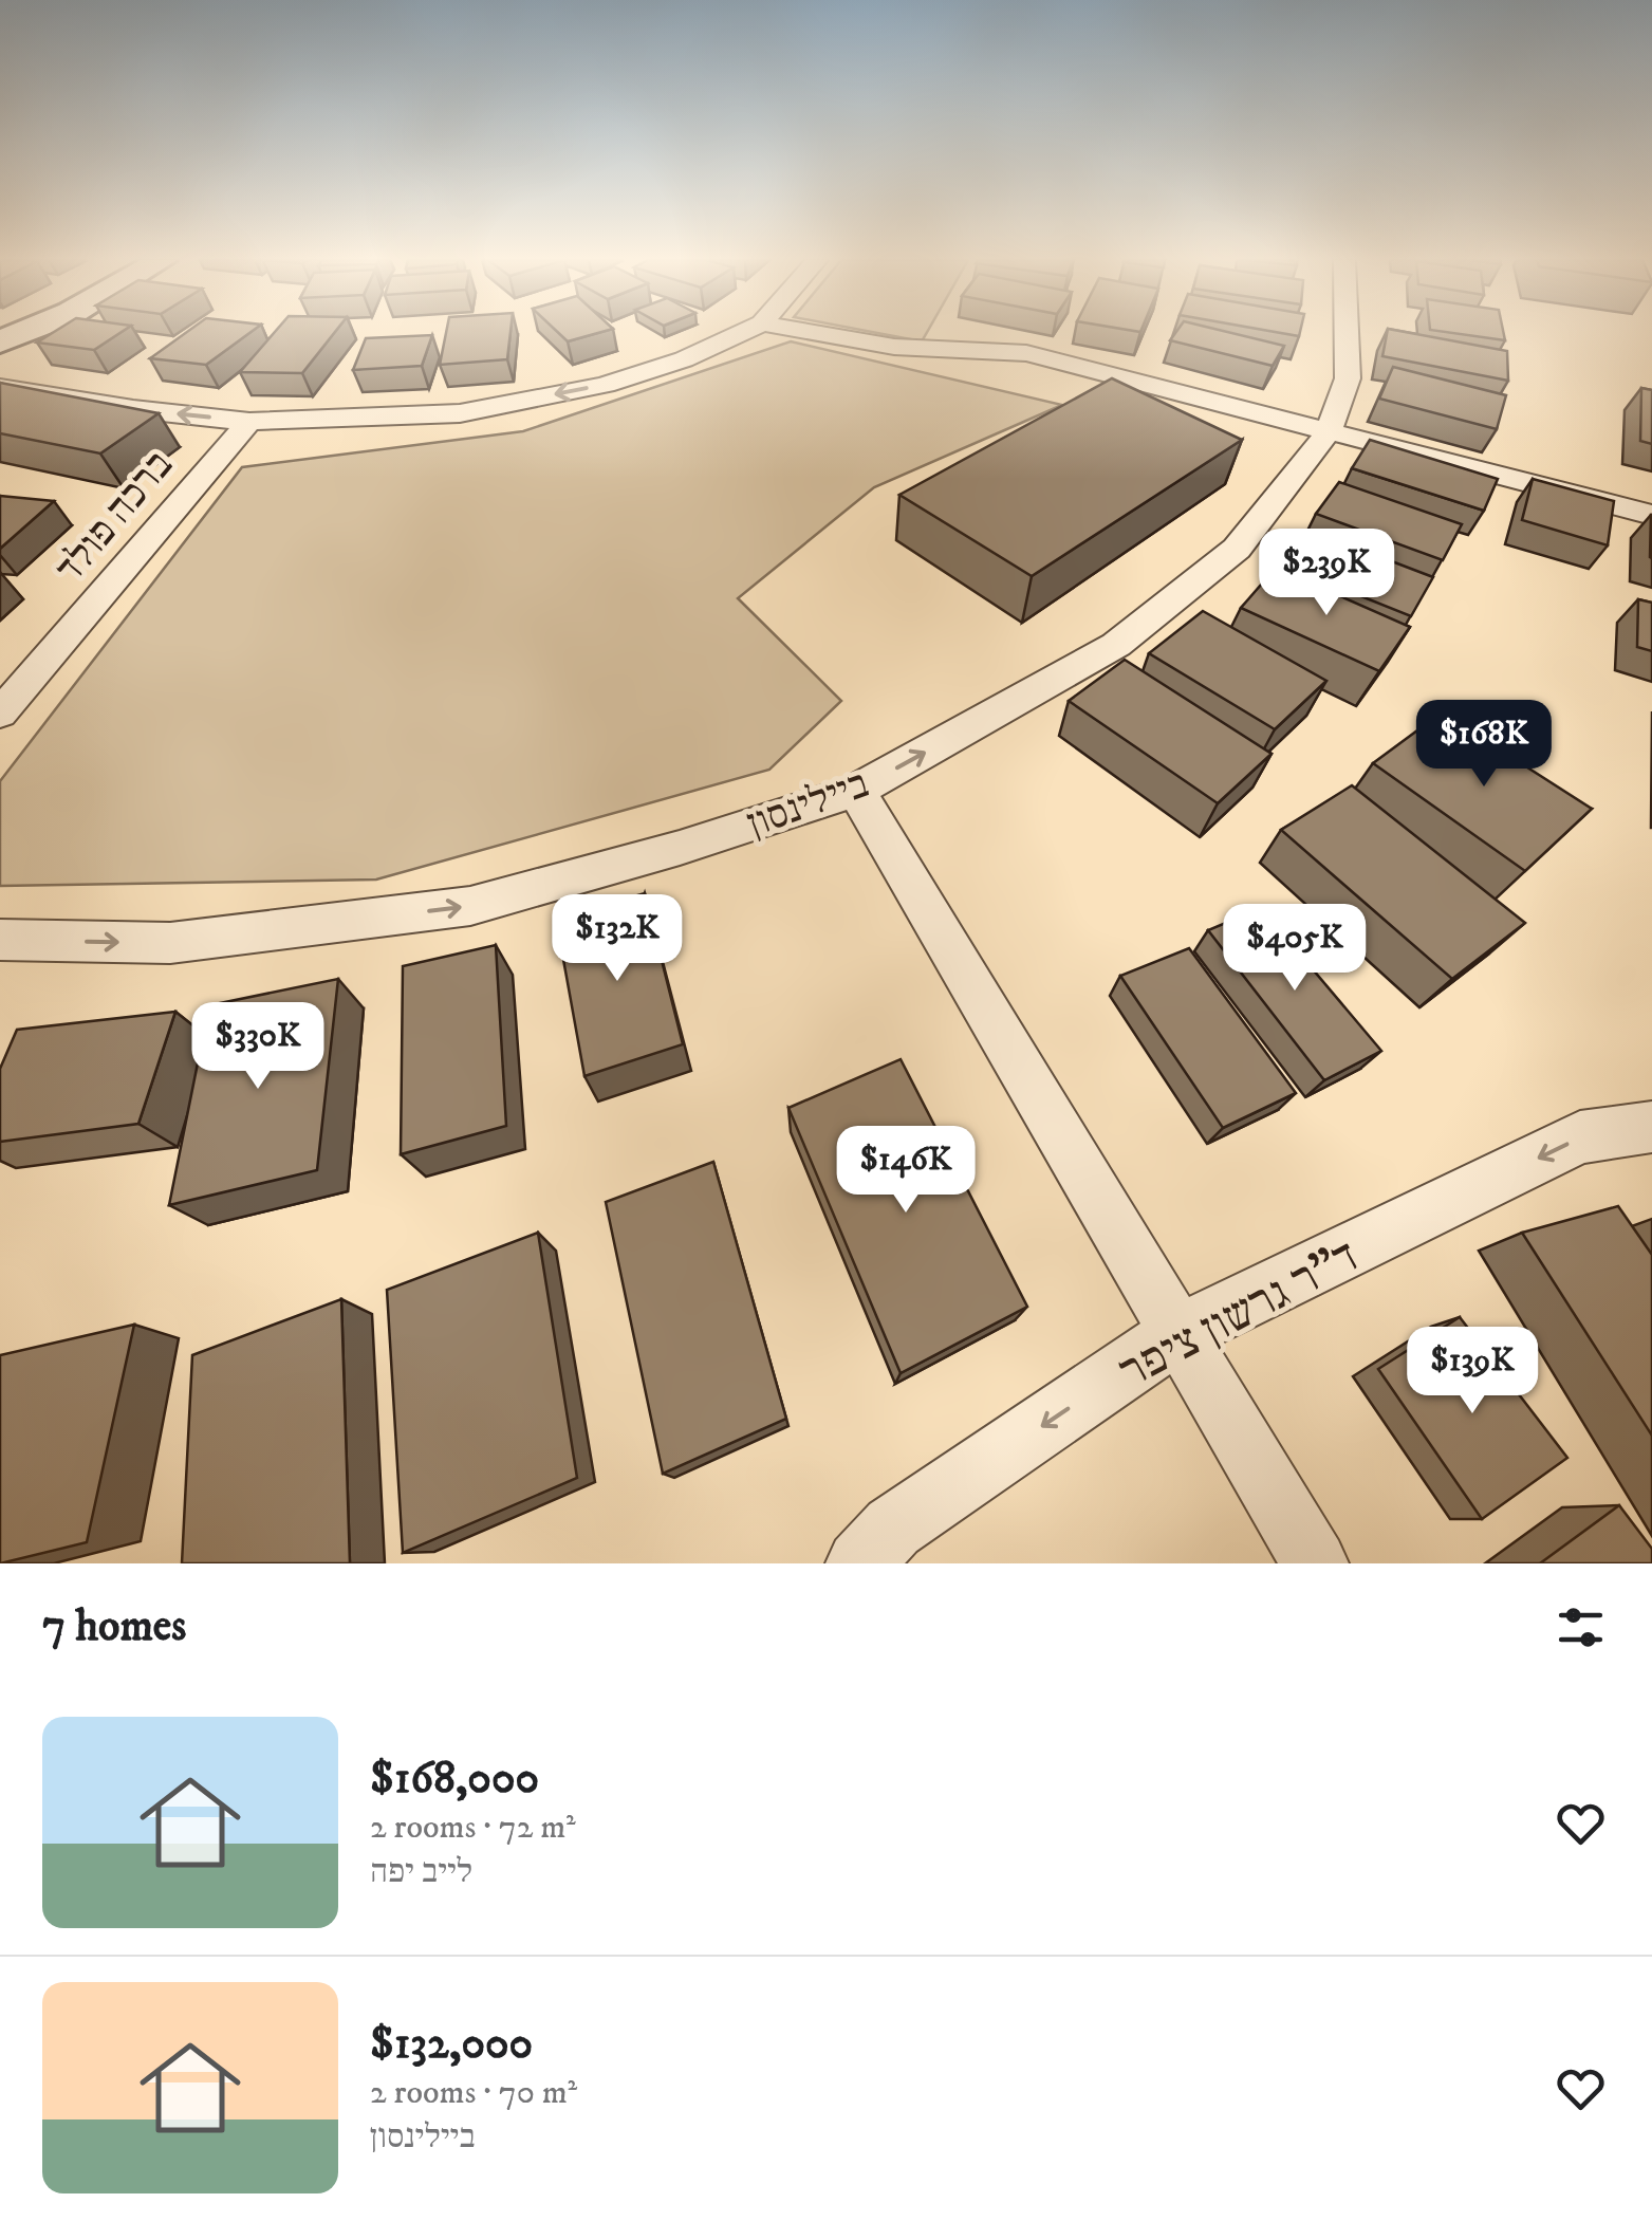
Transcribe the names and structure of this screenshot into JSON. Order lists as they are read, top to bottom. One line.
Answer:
{"streets":{"street":["ברכה פולד","ביילינסון","ד\"ר גרשון ציפר"]},"one_way":["ביילינסון","ד\"ר גרשון ציפר"],"page":{"price":["$239K","$168K","$132K","$405K","$330K","$146K","$139K"],"heading":"7 homes","list":[{"name":"$168,000","note":"2 rooms · 72 m² · לייב יפה"},{"name":"$132,000","note":"2 rooms · 70 m² · ביילינסון"}]}}
